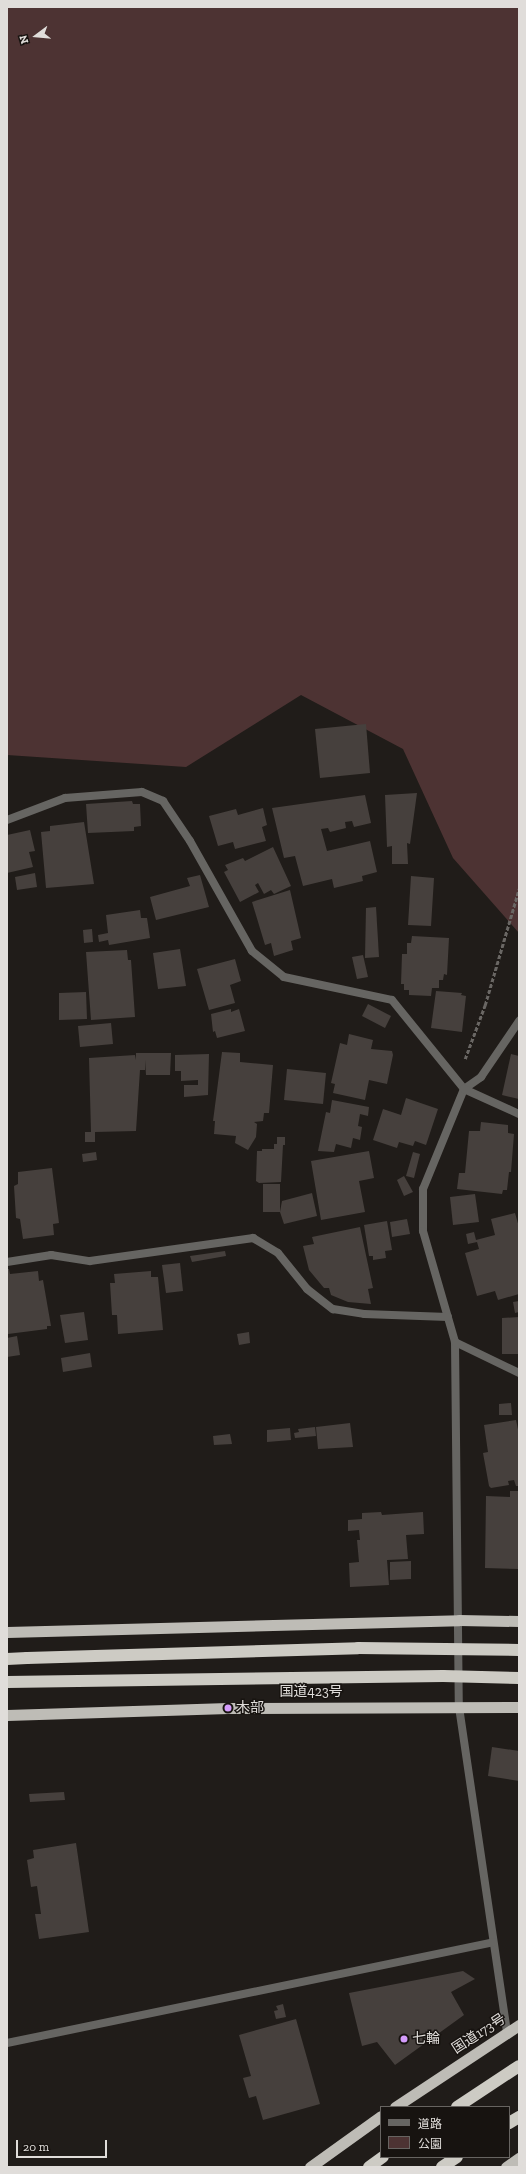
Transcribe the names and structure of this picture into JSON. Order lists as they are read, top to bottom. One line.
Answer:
{"streets":{"highway":["国道423号","国道173号"]},"places":["木部","七輪"],"legend":["道路","公園"],"scale_bar":"20 m","north":"left"}
